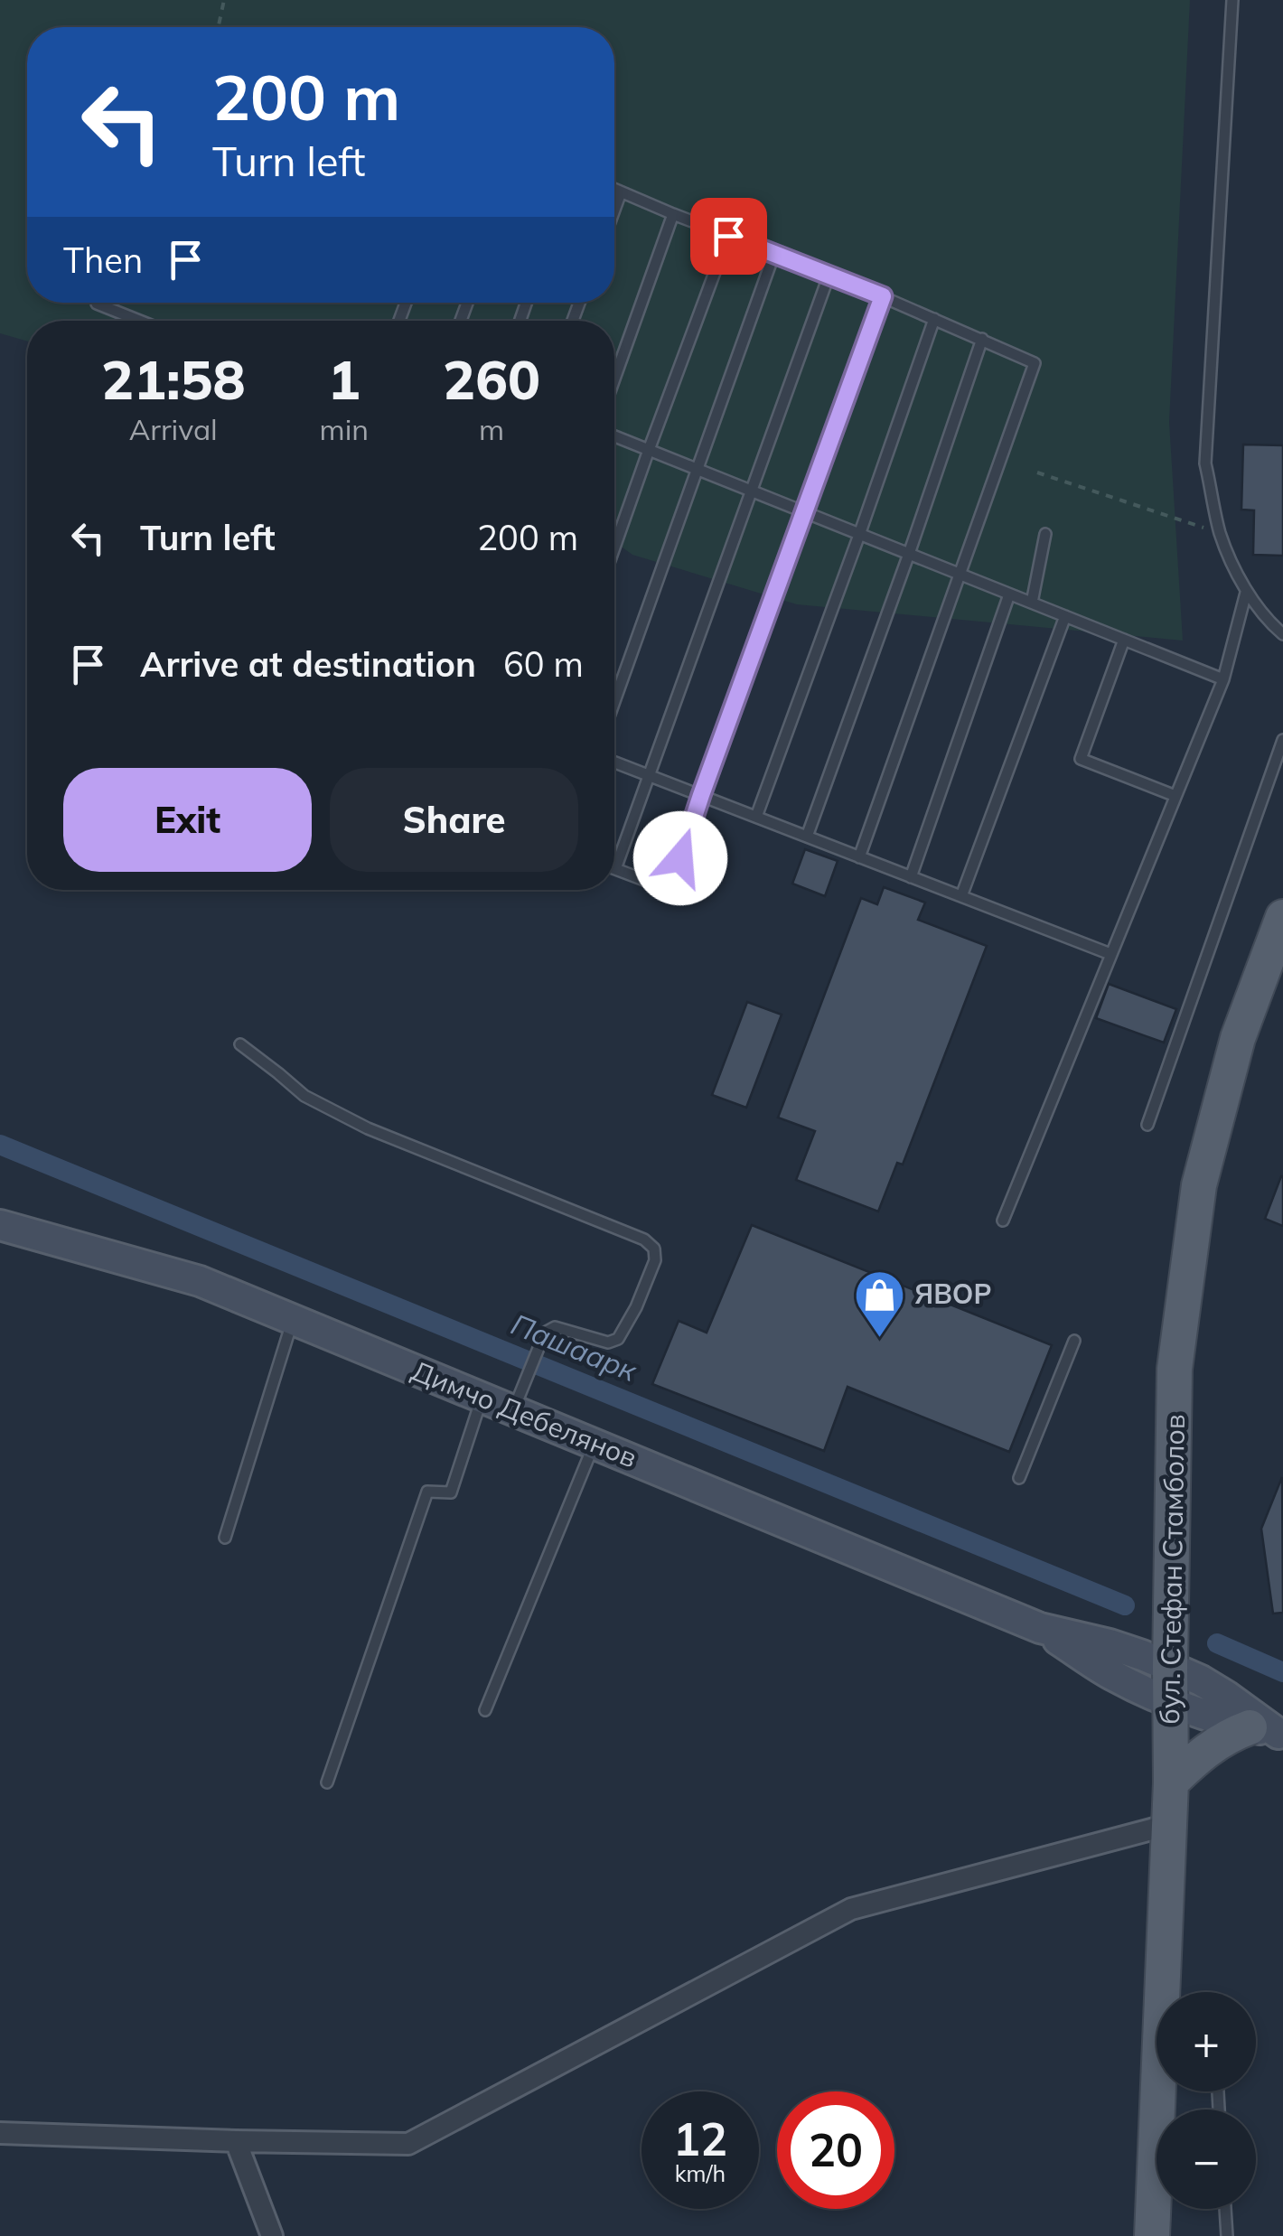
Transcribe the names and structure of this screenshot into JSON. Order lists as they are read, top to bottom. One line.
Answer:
{"streets":{"main road":["бул. Стефан Стамболов"],"street":["Димчо Дебелянов"]},"crossings":[["Димчо Дебелянов","бул. Стефан Стамболов"]],"water":["Пашаарк"],"places":{"shop":["ЯВОР"]},"page":{"turn":["200 m","Turn left"],"then":"Then","eta":["21:58","Arrival","1","min","260","m"],"list":[{"name":"Turn left","value":"200 m"},{"name":"Arrive at destination","value":"60 m"}],"buttons":["Exit","Share"],"map_buttons":["+","−"],"speed":"12 km/h","limit":"20"}}
